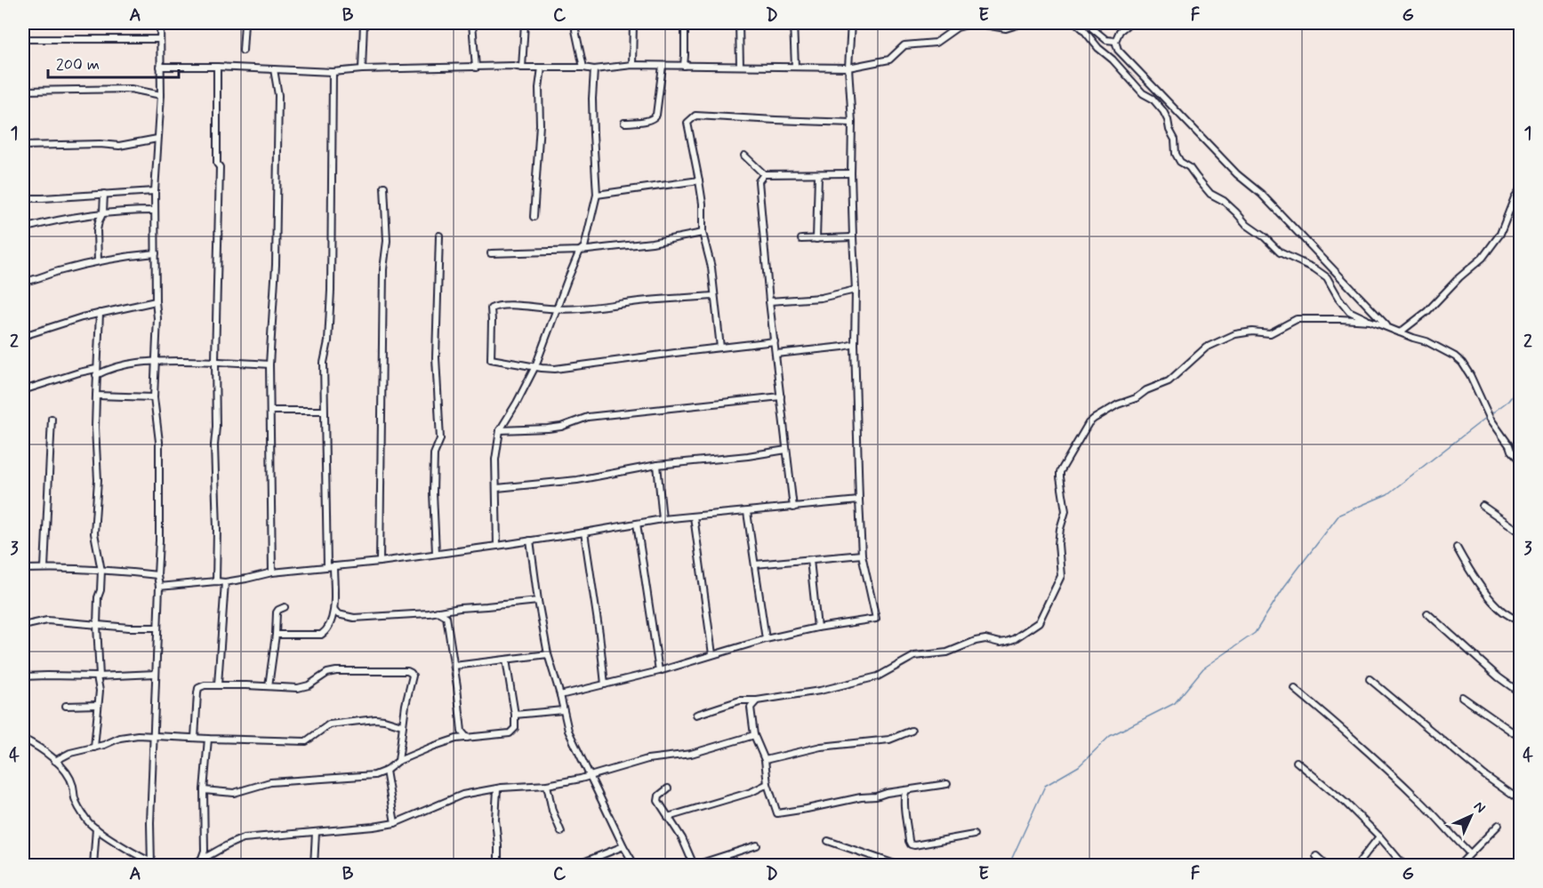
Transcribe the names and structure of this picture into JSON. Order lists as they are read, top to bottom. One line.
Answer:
{"scale_bar":"200 m","north":"top right","grid":{"columns":["A","B","C","D","E","F","G"],"rows":["1","2","3","4"]}}
